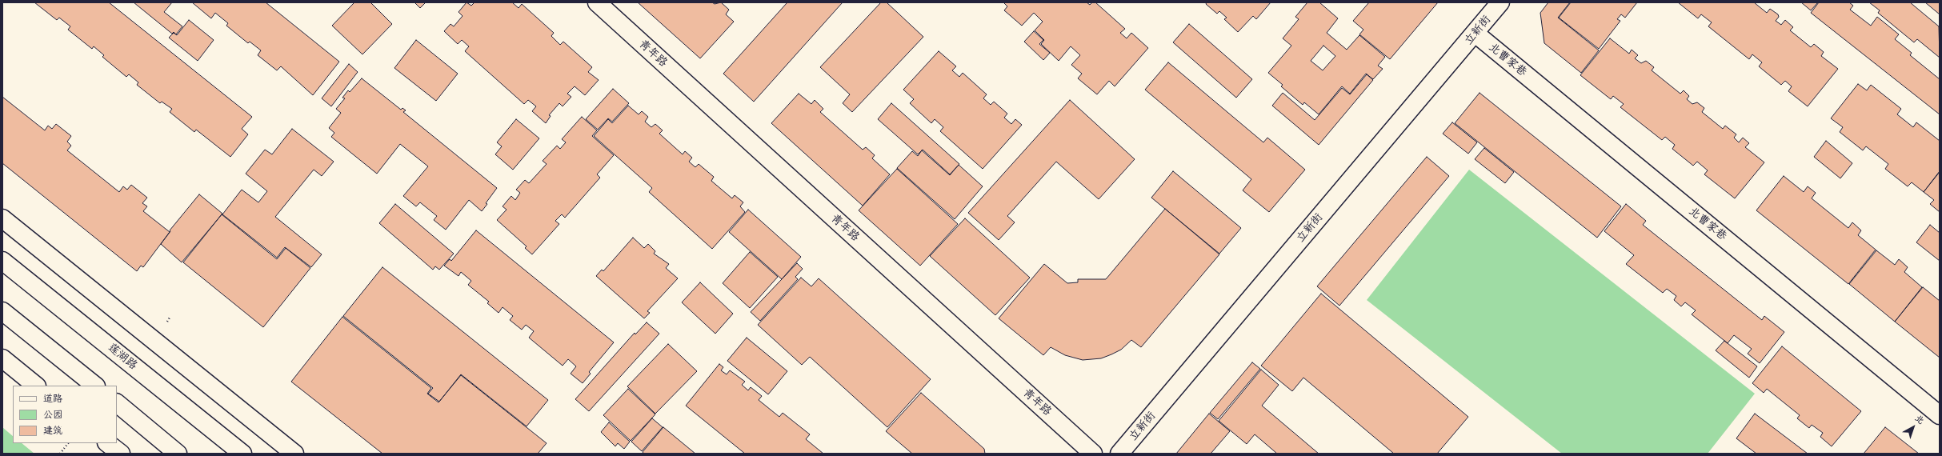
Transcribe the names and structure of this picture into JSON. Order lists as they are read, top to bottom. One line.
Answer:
{"streets":{"street":["立新街","青年路","北曹家巷","莲湖路"]},"crossings":[["立新街","北曹家巷"]],"legend":["道路","公园","建筑"],"north":"top right"}
